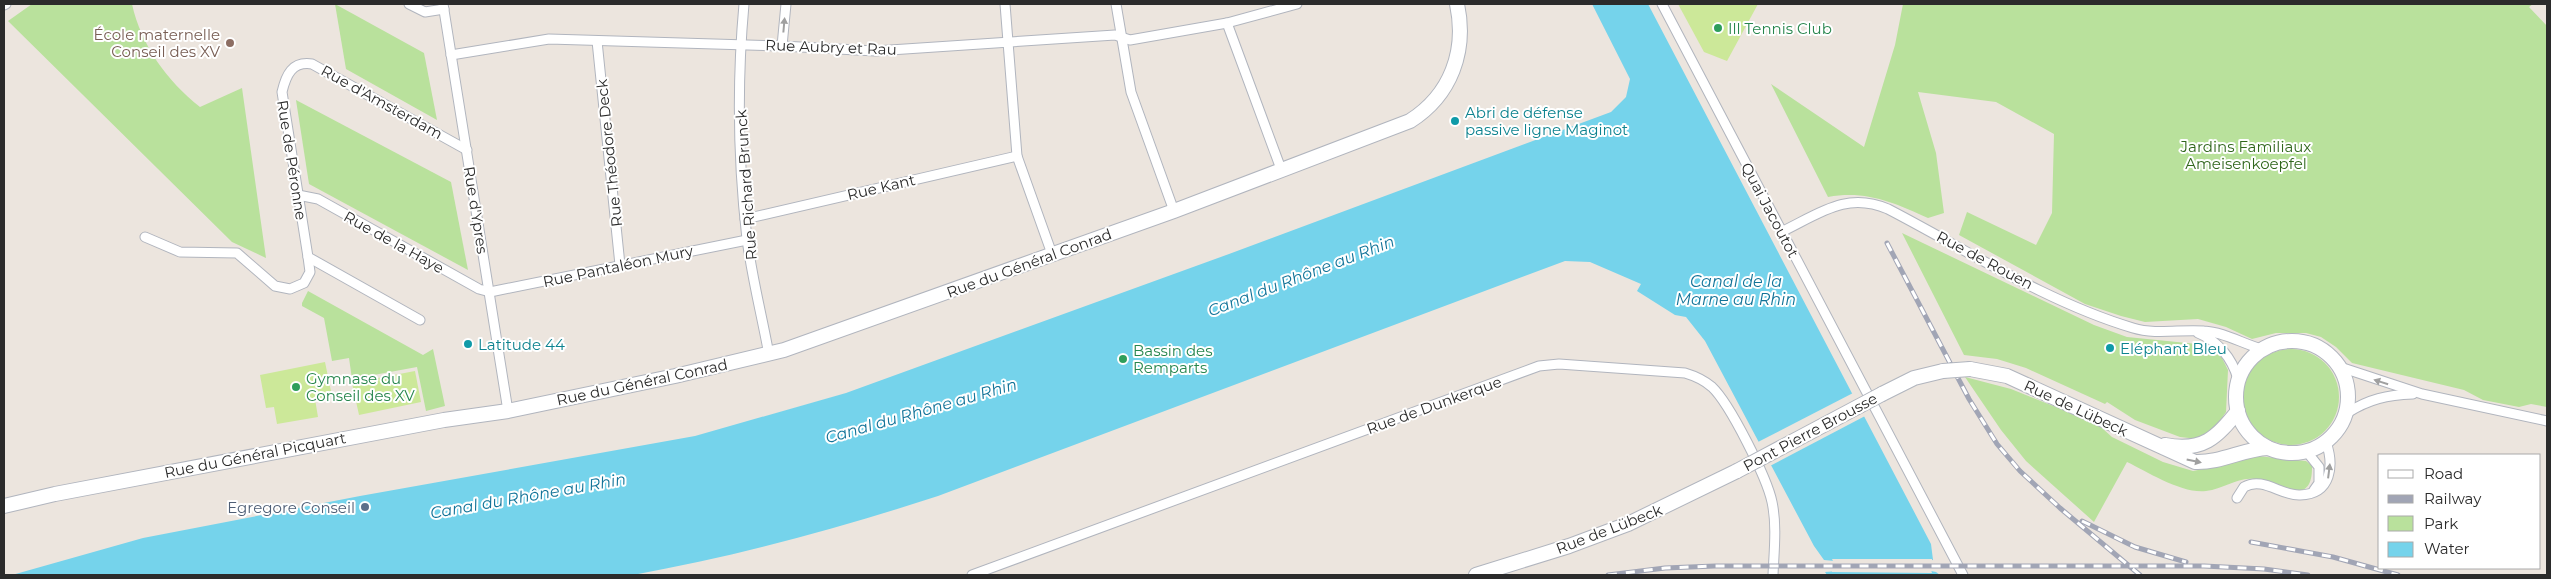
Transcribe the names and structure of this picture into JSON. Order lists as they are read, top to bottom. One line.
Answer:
{"streets":{"main road":["Rue du Général Conrad","Rue de Lübeck","Pont Pierre Brousse","Rue du Général Picquart"],"street":["Rue Aubry et Rau","Rue d'Amsterdam","Rue Théodore Deck","Rue de Péronne","Rue Richard Brunck","Rue Kant","Rue d'Ypres","Quai Jacoutot","Rue de la Haye","Rue de Rouen","Rue Pantaléon Mury","Rue de Dunkerque"]},"crossings":[["Rue Aubry et Rau","Rue Théodore Deck"],["Rue Aubry et Rau","Rue Richard Brunck"],["Rue Aubry et Rau","Rue d'Ypres"],["Rue d'Amsterdam","Rue de Péronne"],["Rue d'Amsterdam","Rue d'Ypres"],["Rue Théodore Deck","Rue Pantaléon Mury"],["Rue de Péronne","Rue de la Haye"],["Rue Richard Brunck","Rue Kant"],["Rue Richard Brunck","Rue du Général Conrad"],["Rue Richard Brunck","Rue Pantaléon Mury"],["Rue d'Ypres","Rue de la Haye"],["Rue d'Ypres","Rue du Général Conrad"],["Rue d'Ypres","Rue Pantaléon Mury"],["Rue d'Ypres","Rue du Général Picquart"],["Quai Jacoutot","Rue de Rouen"],["Rue de la Haye","Rue Pantaléon Mury"],["Rue de Rouen","Rue de Lübeck"],["Rue du Général Conrad","Rue du Général Picquart"],["Rue de Lübeck","Pont Pierre Brousse"]],"water":["Canal du Rhône au Rhin","Canal de la Marne au Rhin"],"parks":["Jardins Familiaux Ameisenkoepfel"],"places":["Ill Tennis Club","École maternelle Conseil des XV","Abri de défense passive ligne Maginot","Latitude 44","Eléphant Bleu","Bassin des Remparts","Gymnase du Conseil des XV","Egregore Conseil"],"legend":["Road","Railway","Park","Water"]}
